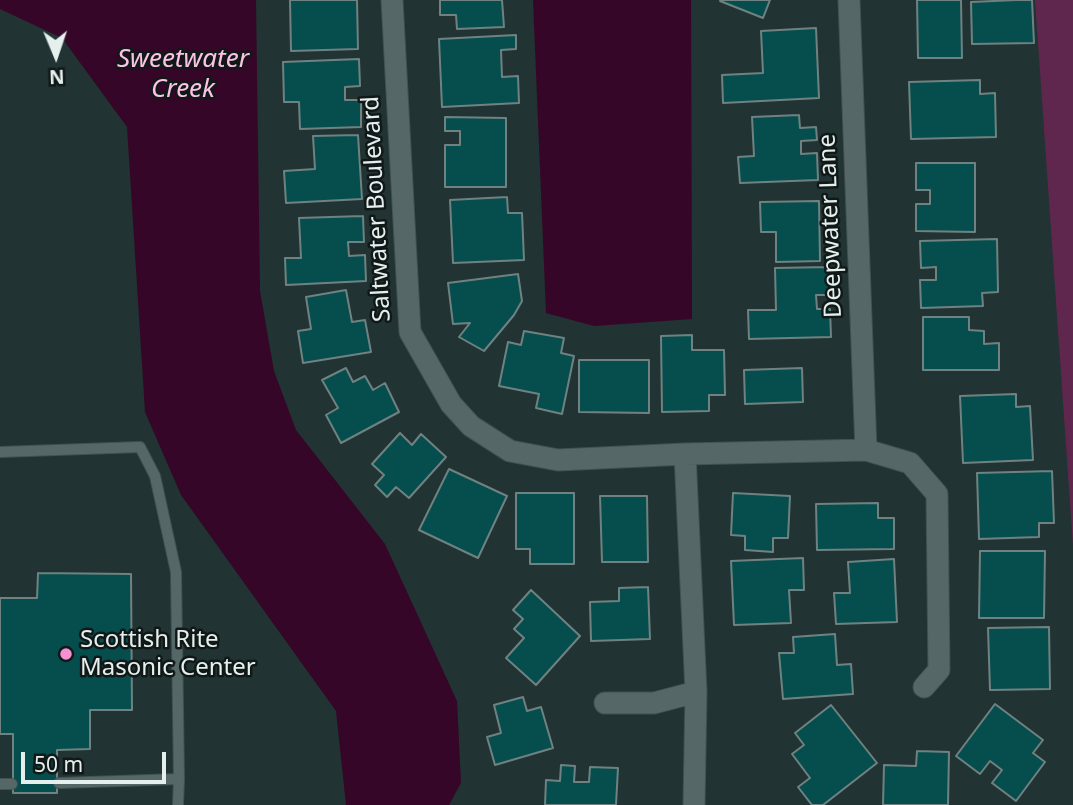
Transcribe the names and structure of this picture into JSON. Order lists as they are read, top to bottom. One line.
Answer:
{"streets":{"street":["Saltwater Boulevard","Deepwater Lane"]},"crossings":[["Saltwater Boulevard","Deepwater Lane"]],"water":["Sweetwater Creek"],"places":["Scottish Rite Masonic Center"],"scale_bar":"50 m","north":"bottom"}
